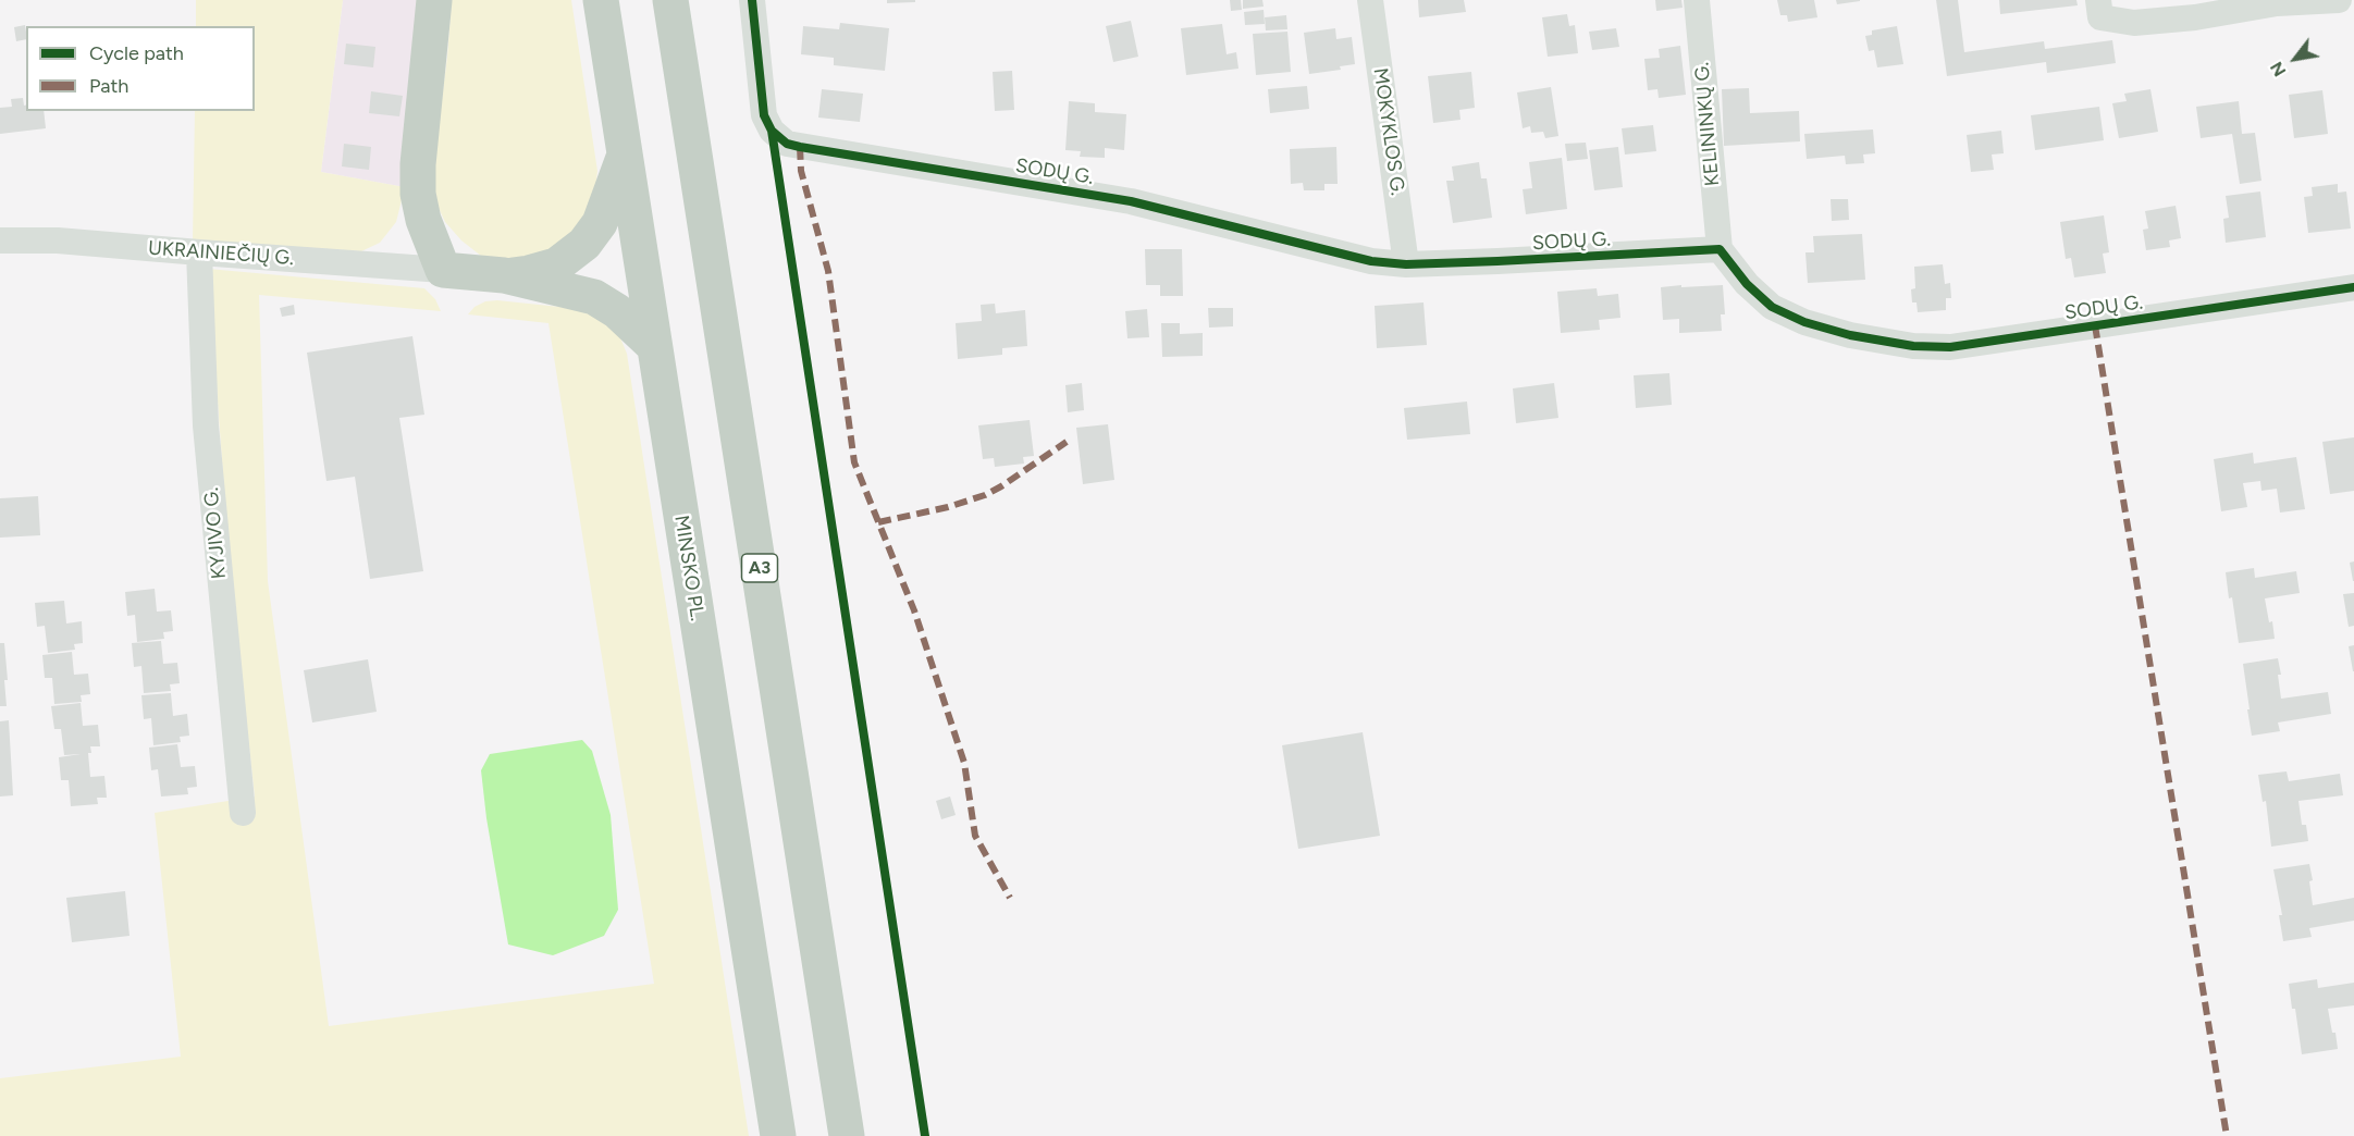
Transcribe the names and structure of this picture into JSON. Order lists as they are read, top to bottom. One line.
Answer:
{"streets":{"highway":["MINSKO PL.","A3"],"street":["KELININKŲ G.","MOKYKLOS G.","SODŲ G.","UKRAINIEČIŲ G.","KYJIVO G."]},"crossings":[["KELININKŲ G.","SODŲ G."],["MOKYKLOS G.","SODŲ G."],["UKRAINIEČIŲ G.","KYJIVO G."]],"legend":["Cycle path","Path"],"north":"bottom left"}
